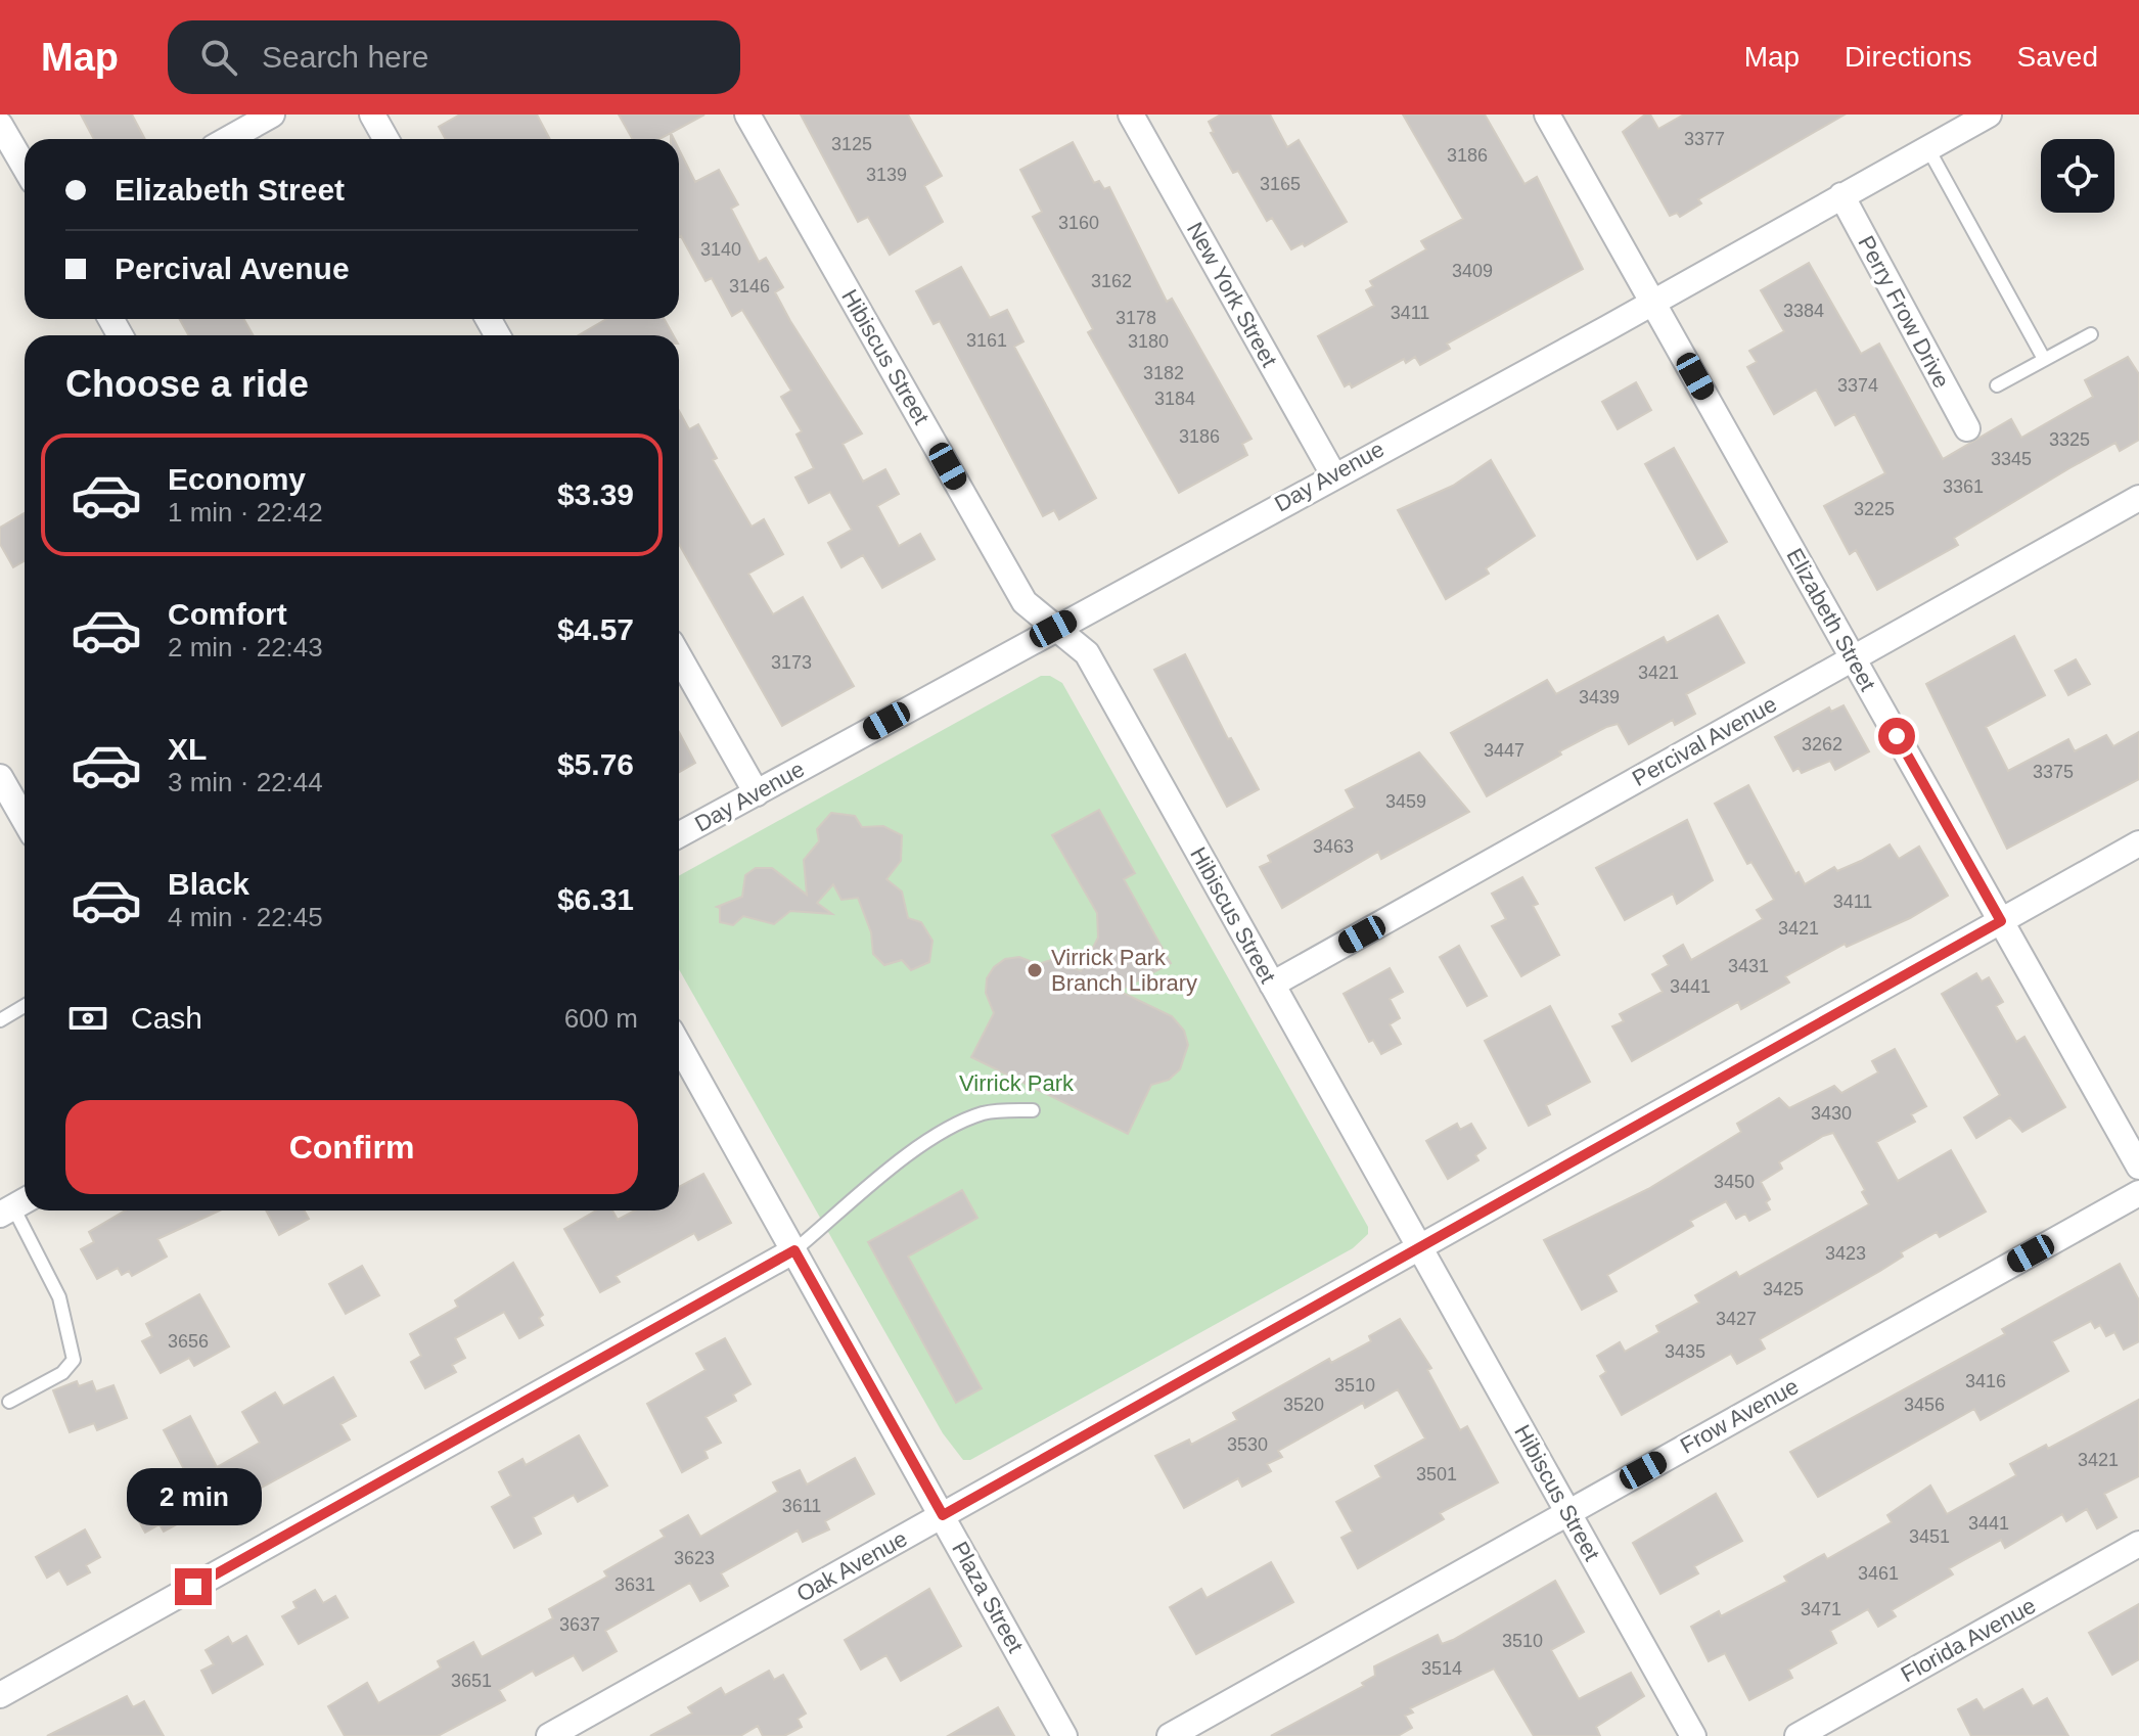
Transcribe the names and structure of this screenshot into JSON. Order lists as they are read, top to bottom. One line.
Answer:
{"streets":{"street":["New York Street","Perry Frow Drive","Hibiscus Street","Day Avenue","Elizabeth Street","Percival Avenue","Frow Avenue","Oak Avenue","Plaza Street","Florida Avenue"]},"crossings":[["New York Street","Day Avenue"],["Perry Frow Drive","Day Avenue"],["Hibiscus Street","Day Avenue"],["Hibiscus Street","Percival Avenue"],["Hibiscus Street","Frow Avenue"],["Hibiscus Street","Oak Avenue"],["Day Avenue","Elizabeth Street"],["Elizabeth Street","Percival Avenue"],["Elizabeth Street","Oak Avenue"],["Oak Avenue","Plaza Street"]],"parks":["Virrick Park"],"places":["Virrick Park Branch Library"],"house_numbers":["3377","3125","3186","3139","3165","3160","3140","3409","3162","3146","3384","3411","3178","3161","3180","3182","3374","3184","3186","3325","3345","3361","3225","3173","3421","3439","3262","3447","3375","3459","3463","3411","3421","3431","3441","3430","3450","3423","3425","3427","3656","3435","3416","3510","3520","3456","3530","3421","3501","3611","3441","3451","3623","3461","3631","3471","3637","3510","3514","3651"],"page":{"header":"Map","search":"Search here","nav":["Map","Directions","Saved"],"banner":["Elizabeth Street","Percival Avenue"],"heading":"Choose a ride","list":[{"name":"Economy","note":"1 min · 22:42","value":"$3.39"},{"name":"Comfort","note":"2 min · 22:43","value":"$4.57"},{"name":"XL","note":"3 min · 22:44","value":"$5.76"},{"name":"Black","note":"4 min · 22:45","value":"$6.31"}],"pay":["Cash","600 m"],"buttons":"Confirm","bubble":"2 min"}}
